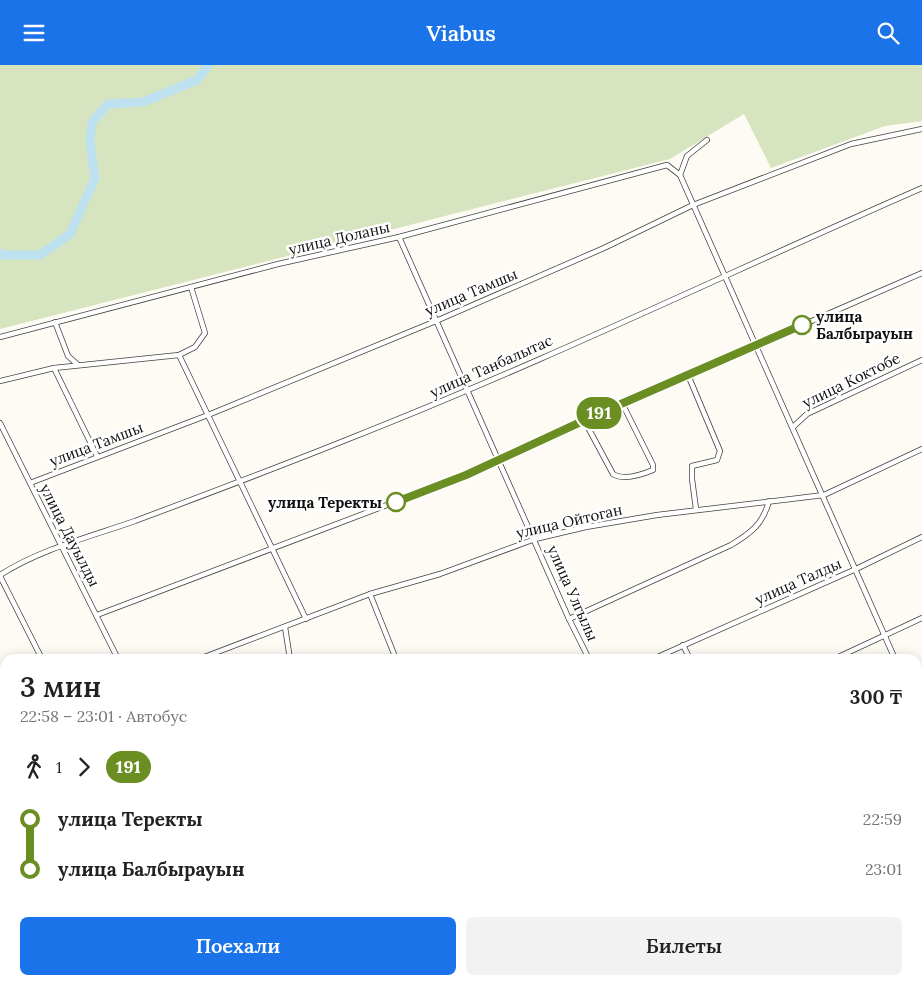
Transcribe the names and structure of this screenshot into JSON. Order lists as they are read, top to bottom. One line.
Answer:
{"streets":{"street":["улица Доланы","улица Тамшы","улица Танбалытас","улица Коктобе","улица Ойтоган","улица Дауылды","улица Талды","улица Улгылы"]},"crossings":[["улица Доланы","улица Улгылы"],["улица Тамшы","улица Дауылды"],["улица Тамшы","улица Улгылы"],["улица Танбалытас","улица Дауылды"],["улица Танбалытас","улица Улгылы"],["улица Ойтоган","улица Улгылы"]],"places":["улица Балбырауын","улица Теректы"],"lines":["bus line 191"],"page":{"header":"Viabus","on_map":"191","heading":["3 мин","22:58 – 23:01 · Автобус","300 ₸"],"legs":["1","191"],"list":[{"name":"улица Теректы","value":"22:59"},{"name":"улица Балбырауын","value":"23:01"}],"buttons":["Поехали","Билеты"]}}
